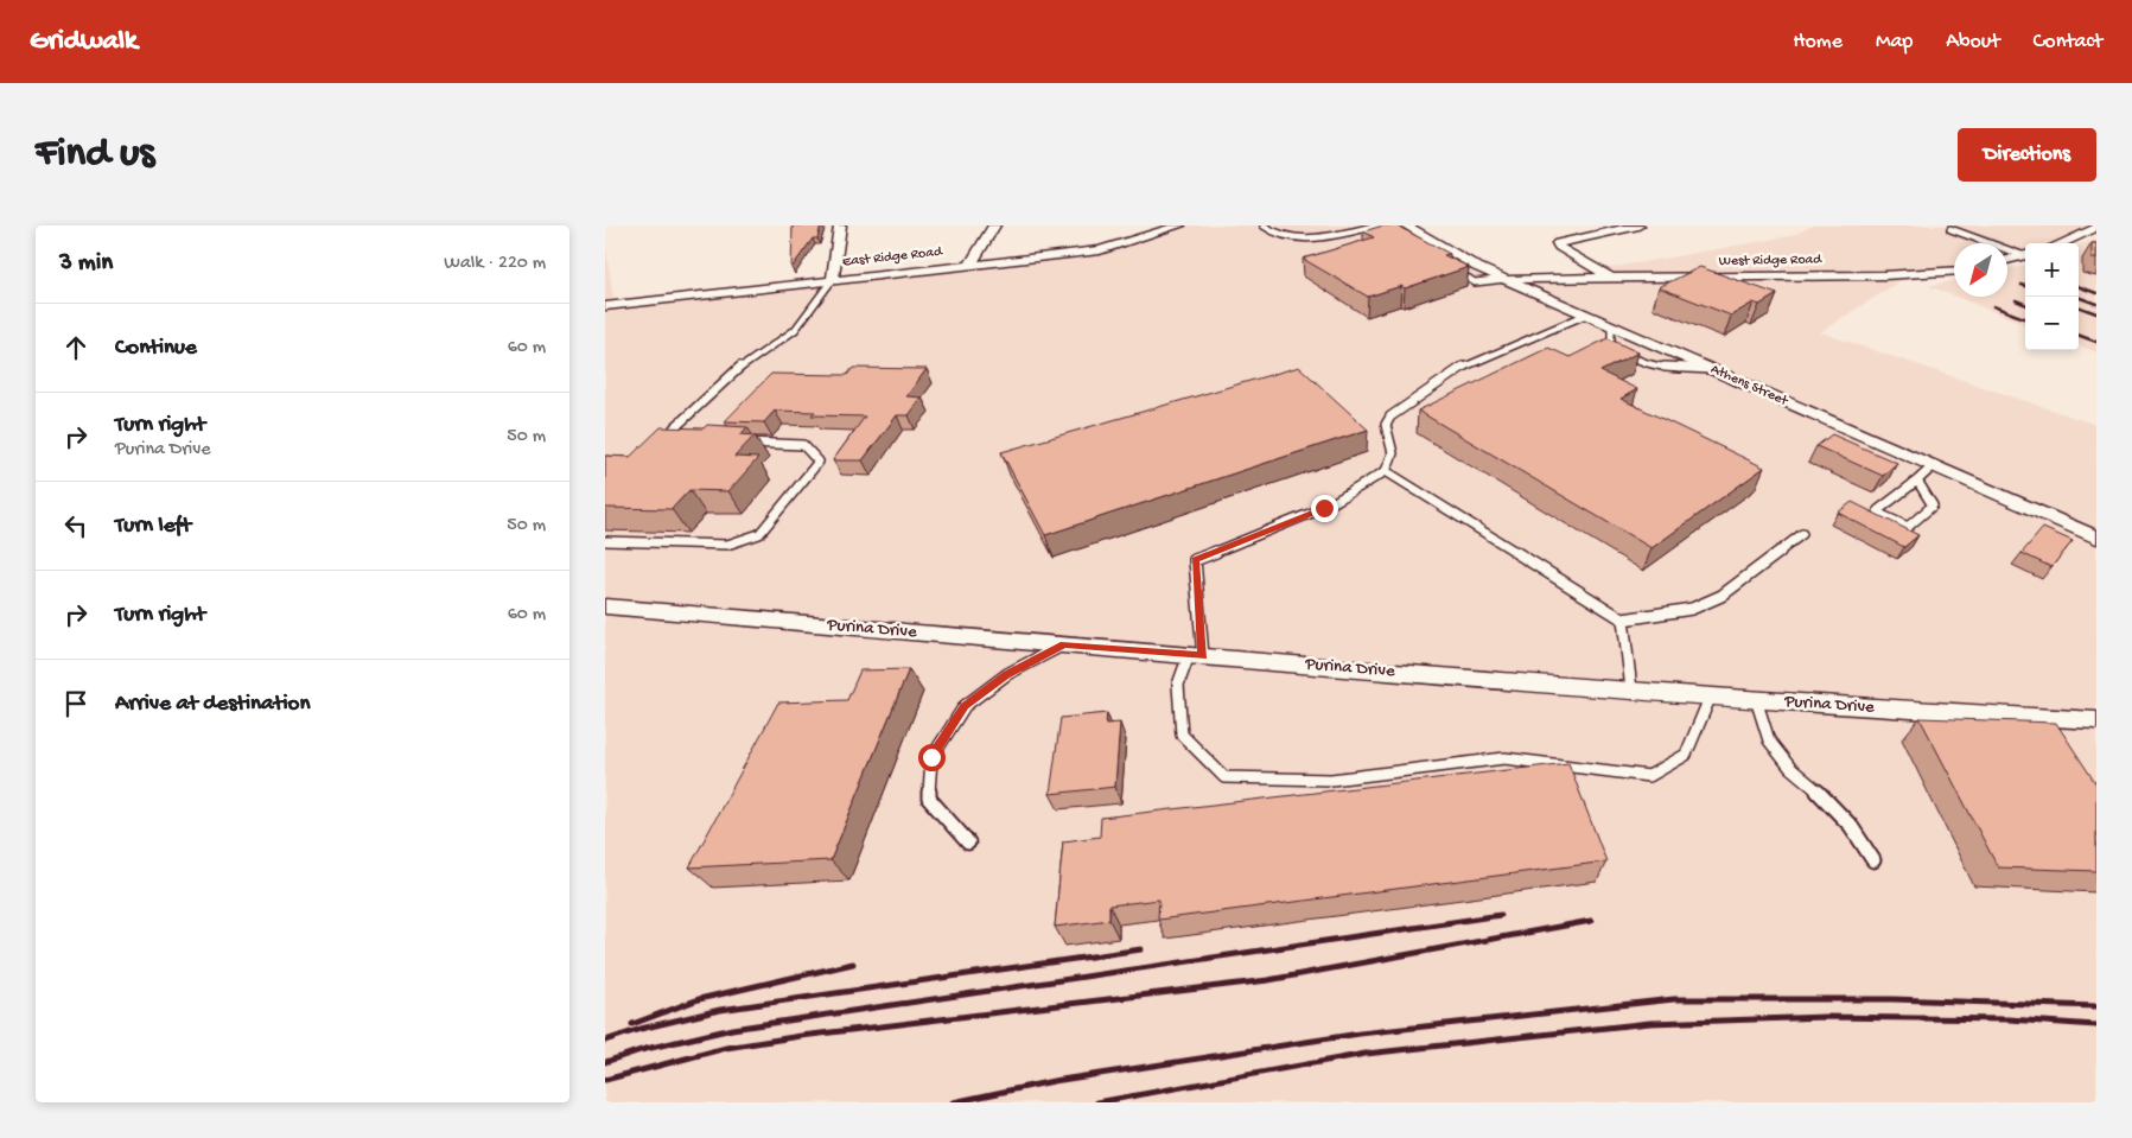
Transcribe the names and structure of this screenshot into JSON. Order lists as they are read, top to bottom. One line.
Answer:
{"streets":{"street":["East Ridge Road","West Ridge Road","Athens Street","Purina Drive"]},"crossings":[["West Ridge Road","Athens Street"]],"north":"bottom left","page":{"header":"Gridwalk","nav":["Home","Map","About","Contact"],"buttons":"Directions","title":"Find us","heading":["3 min","Walk · 220 m"],"map_buttons":["+","−"],"list":[["Continue","60 m"],["Turn right","Purina Drive","50 m"],["Turn left","50 m"],["Turn right","60 m"],"Arrive at destination"]}}
